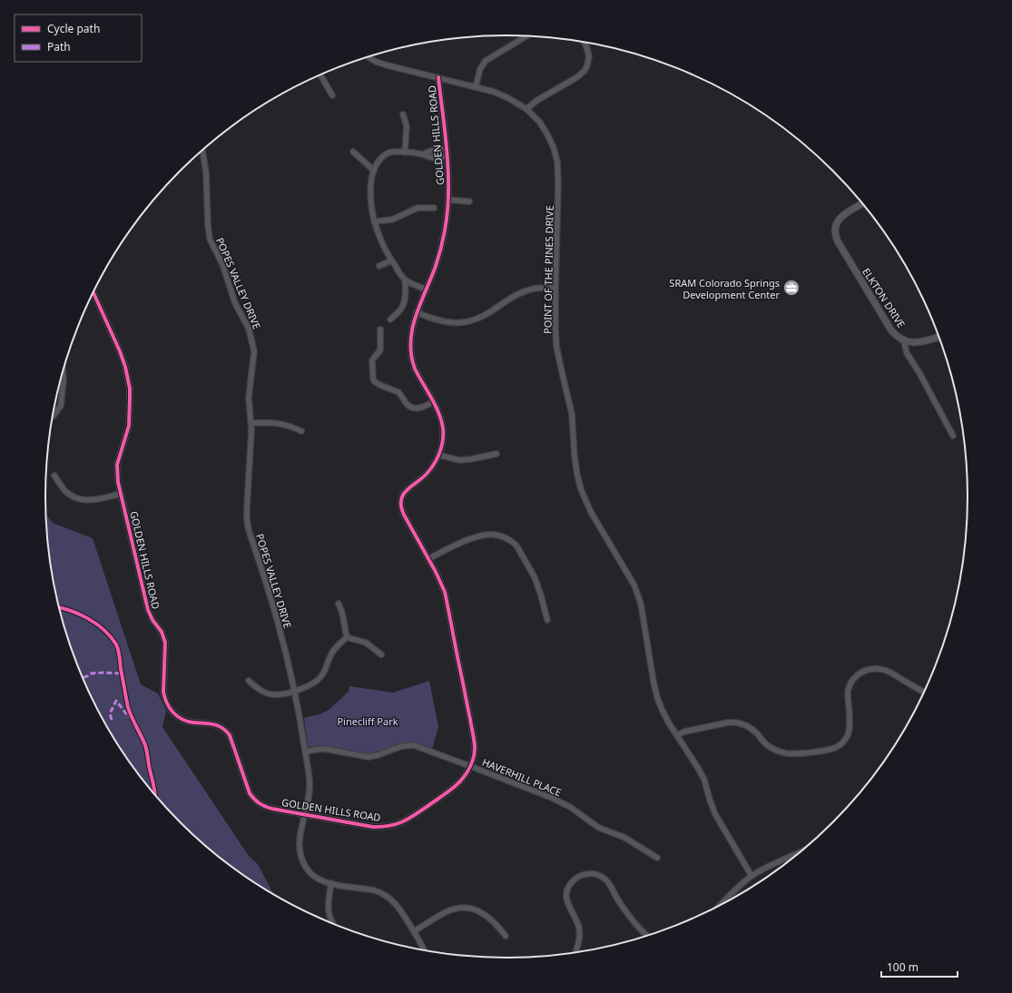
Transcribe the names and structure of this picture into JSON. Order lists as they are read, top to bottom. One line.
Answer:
{"streets":{"street":["GOLDEN HILLS ROAD","POINT OF THE PINES DRIVE","POPES VALLEY DRIVE","ELKTON DRIVE","HAVERHILL PLACE"]},"crossings":[["GOLDEN HILLS ROAD","POINT OF THE PINES DRIVE"],["GOLDEN HILLS ROAD","POPES VALLEY DRIVE"],["GOLDEN HILLS ROAD","HAVERHILL PLACE"],["POPES VALLEY DRIVE","HAVERHILL PLACE"]],"parks":["Pinecliff Park"],"places":{"office":["SRAM Colorado Springs Development Center"]},"legend":["Cycle path","Path"],"scale_bar":"100 m"}
